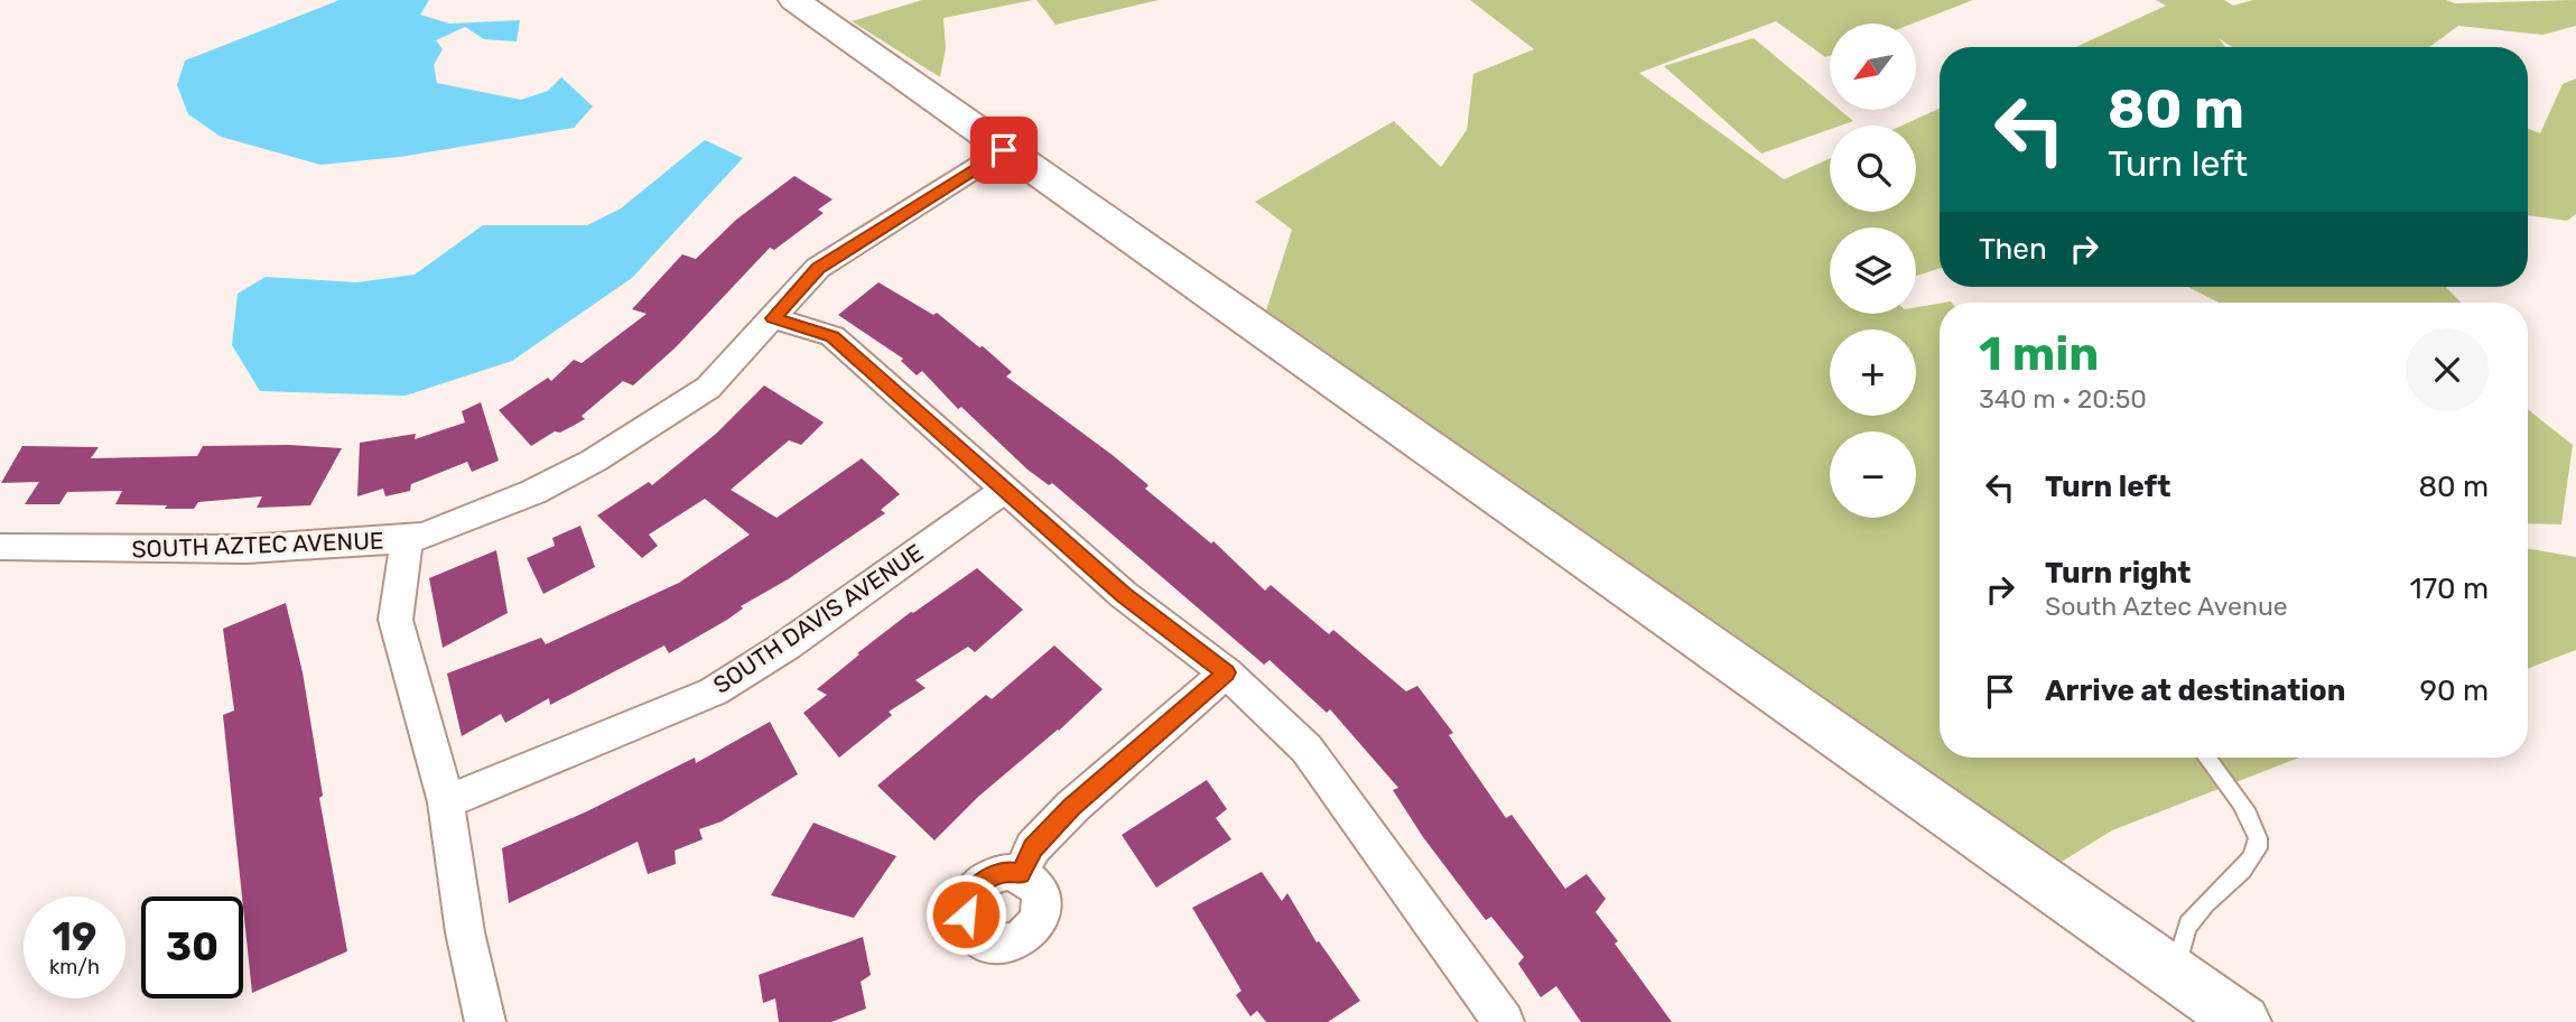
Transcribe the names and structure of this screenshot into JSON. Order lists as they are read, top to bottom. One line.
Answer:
{"streets":{"street":["SOUTH AZTEC AVENUE","SOUTH DAVIS AVENUE"]},"north":"bottom left","page":{"map_buttons":["+","−"],"turn":["80 m","Turn left"],"then":"Then","heading":["1 min","340 m · 20:50"],"list":[{"name":"Turn left","value":"80 m"},{"name":"Turn right","note":"South Aztec Avenue","value":"170 m"},{"name":"Arrive at destination","value":"90 m"}],"speed":"19 km/h","limit":"30"}}
